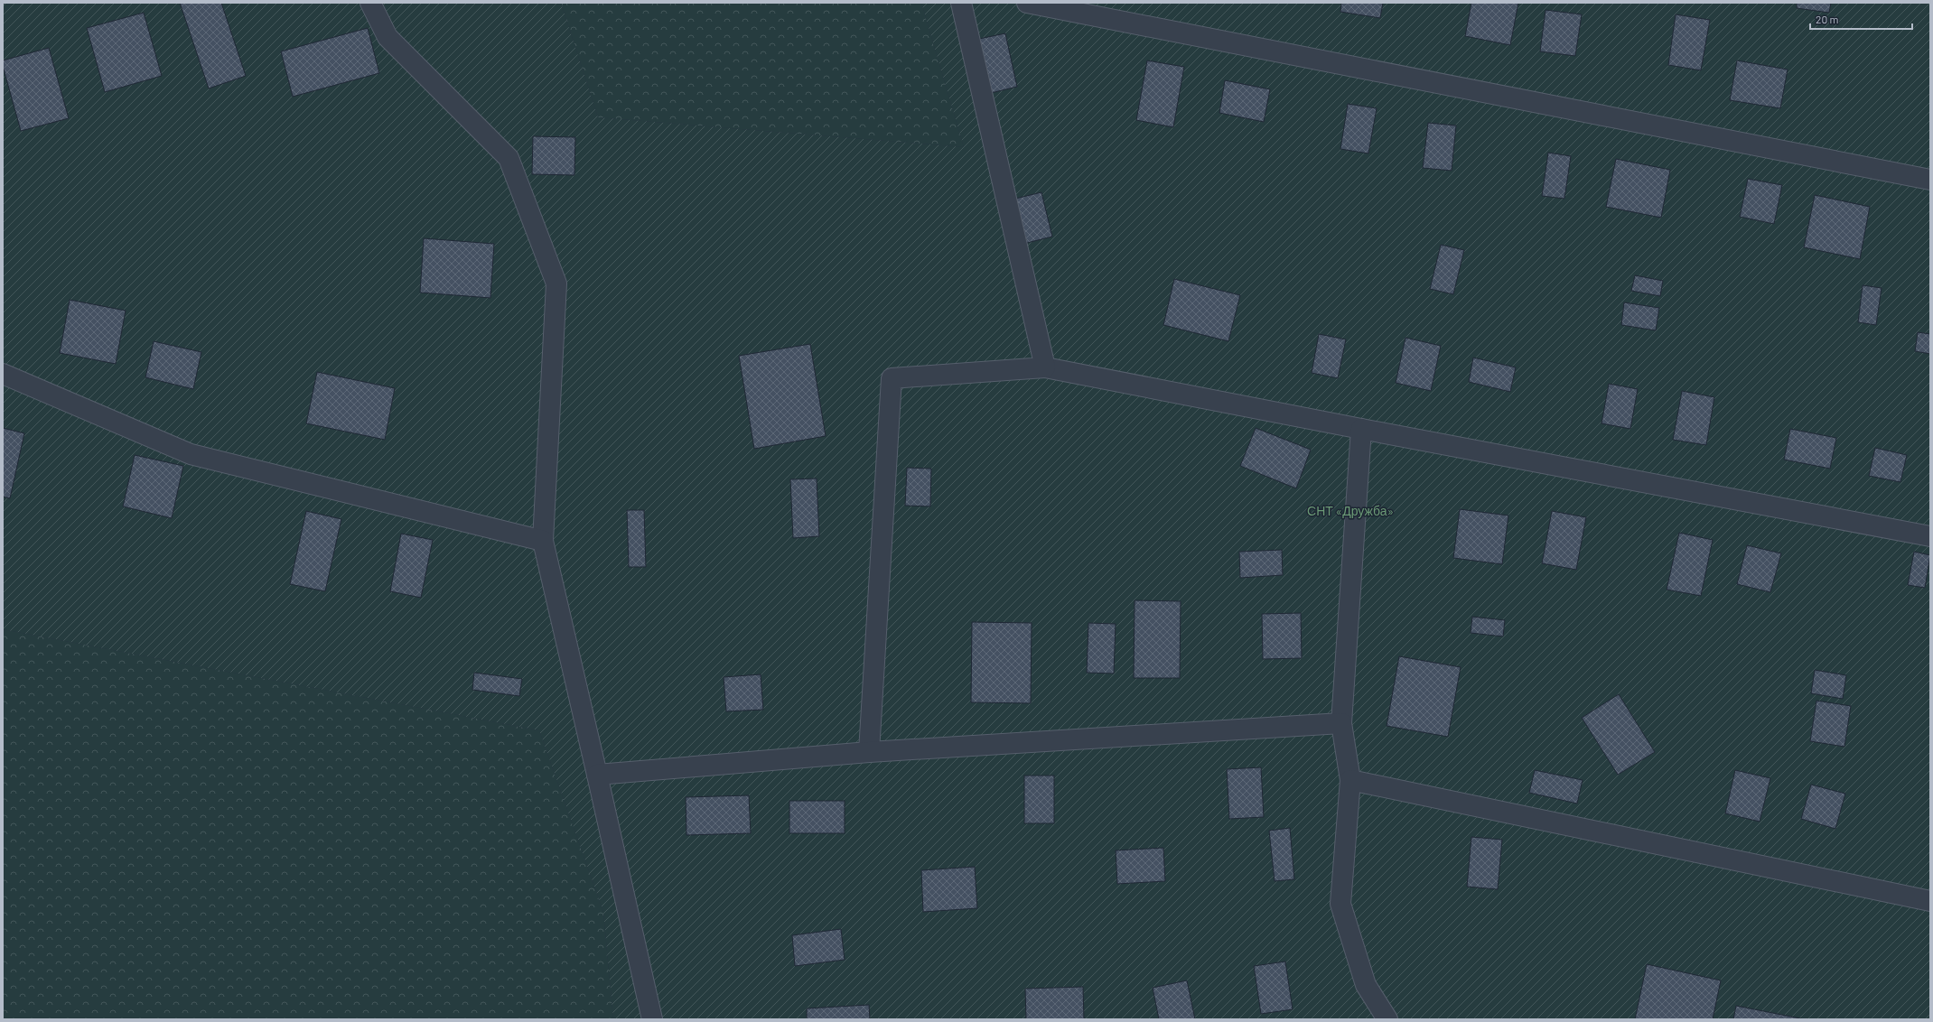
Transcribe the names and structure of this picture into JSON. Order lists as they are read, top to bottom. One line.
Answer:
{"parks":["СНТ «Дружба»"],"scale_bar":"20 m"}
